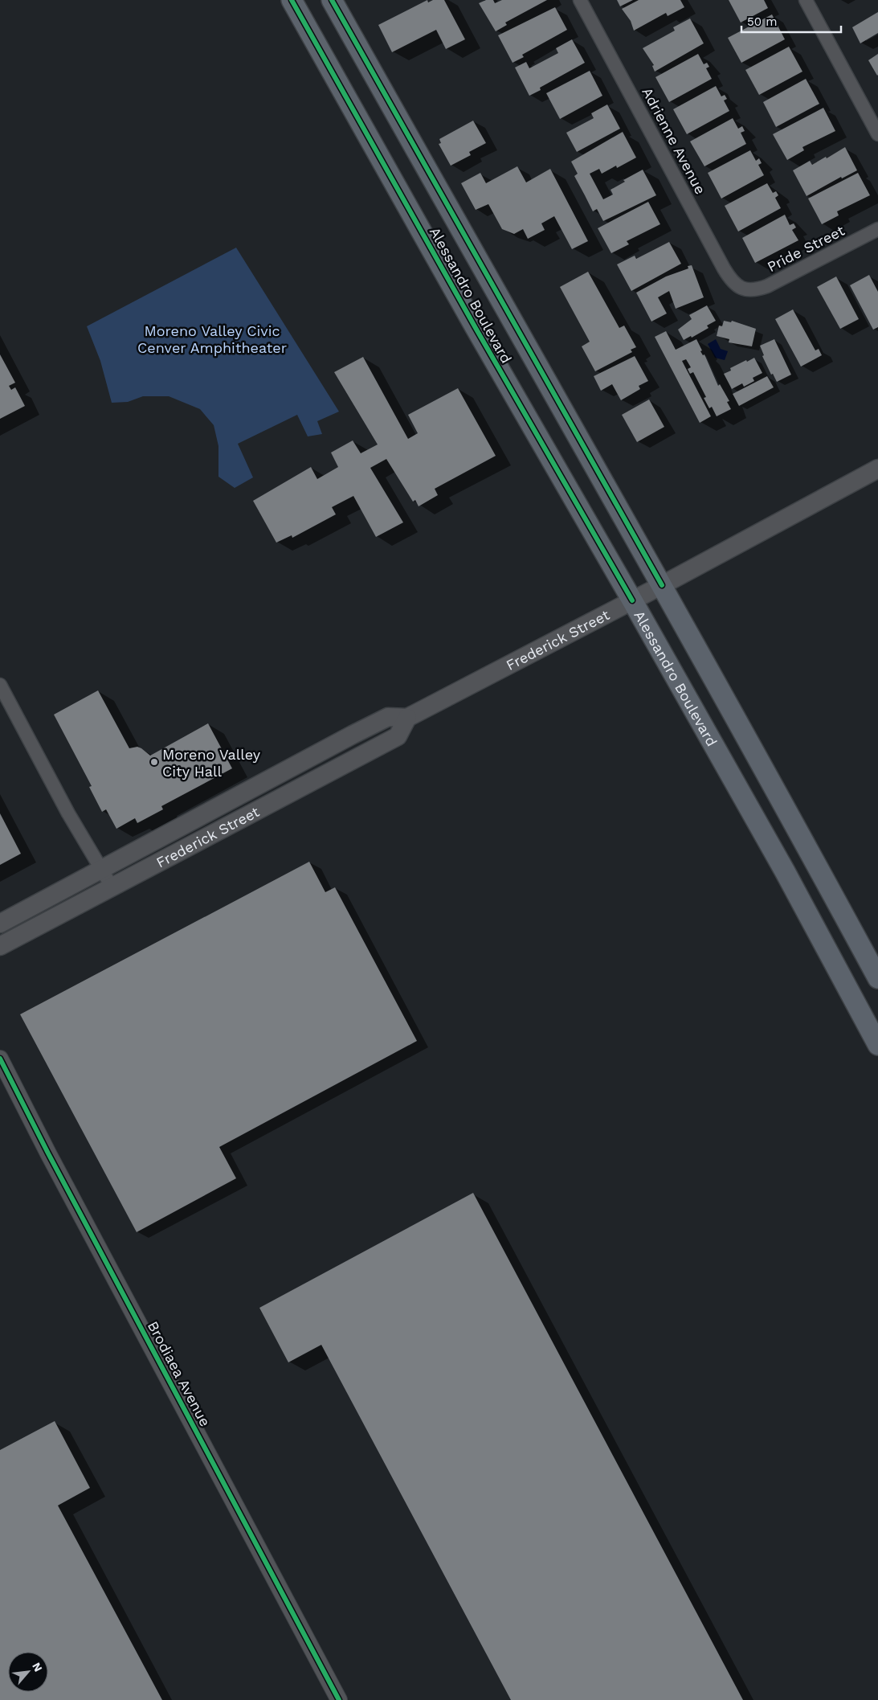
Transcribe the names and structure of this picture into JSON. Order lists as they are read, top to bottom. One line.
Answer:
{"streets":{"main road":["Alessandro Boulevard","Frederick Street"],"street":["Adrienne Avenue","Pride Street","Brodiaea Avenue"]},"crossings":[["Adrienne Avenue","Pride Street"],["Alessandro Boulevard","Frederick Street"]],"parks":["Moreno Valley Civic Cenver Amphitheater"],"places":["Moreno Valley City Hall"],"scale_bar":"50 m","north":"top right"}
